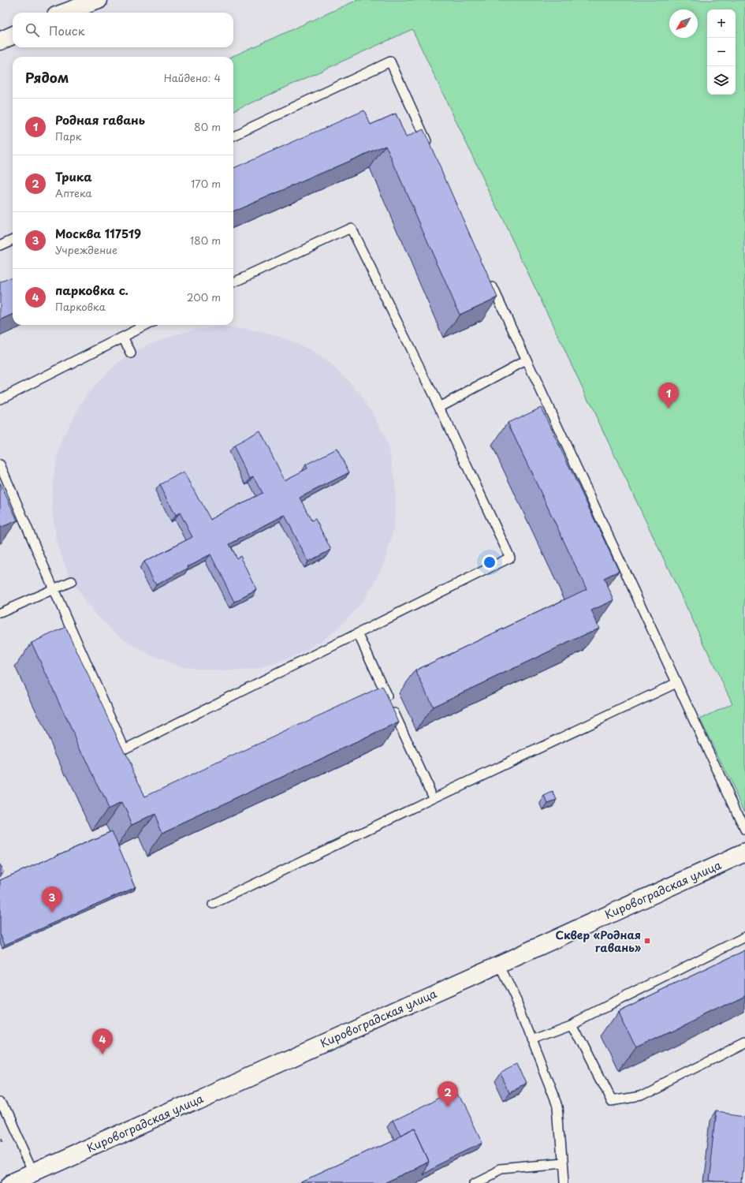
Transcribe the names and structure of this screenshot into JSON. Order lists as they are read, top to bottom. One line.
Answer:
{"streets":{"street":["Кировоградская улица"]},"places":{"transit":["Сквер «Родная гавань»"]},"north":"bottom left","page":{"map_buttons":["+","−"],"search":"Поиск","heading":["Рядом","Найдено: 4"],"list":[{"mark":"1","name":"Родная гавань","note":"Парк","value":"80 m"},{"mark":"2","name":"Трика","note":"Аптека","value":"170 m"},{"mark":"3","name":"Москва 117519","note":"Учреждение","value":"180 m"},{"mark":"4","name":"парковка с.","note":"Парковка","value":"200 m"}],"pins":["1","3","4","2"]}}
